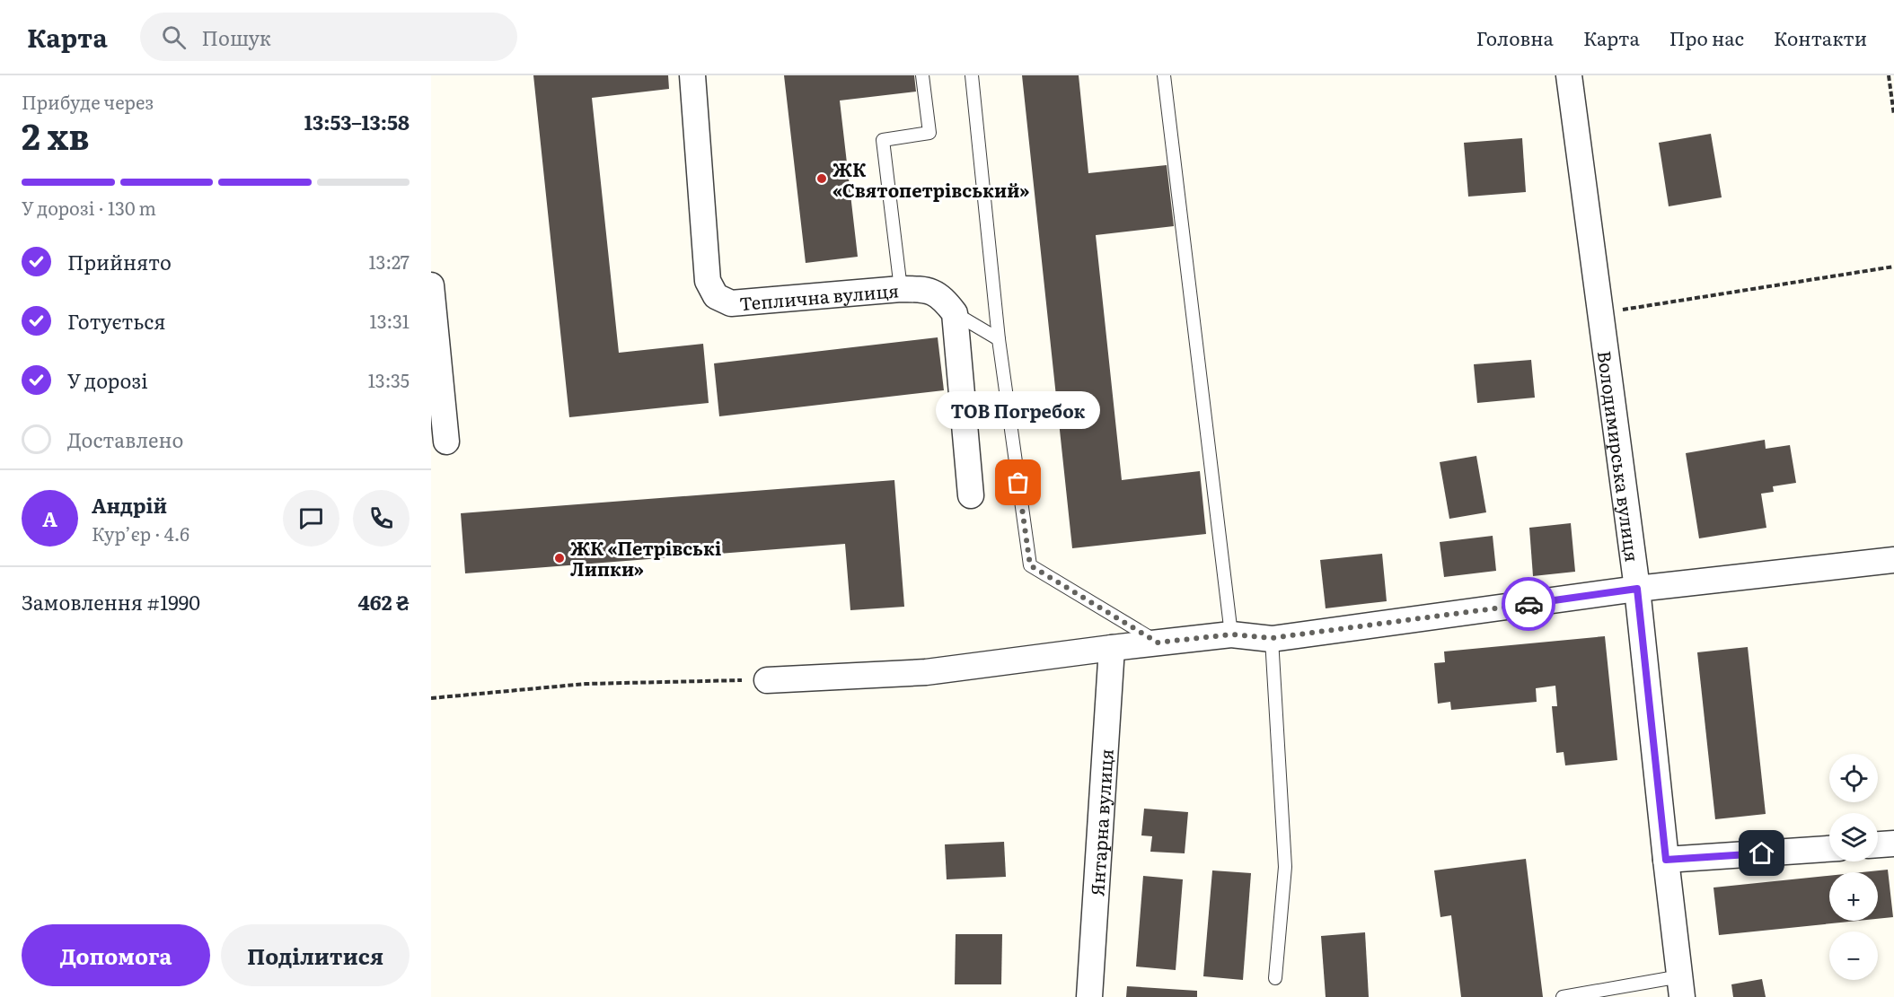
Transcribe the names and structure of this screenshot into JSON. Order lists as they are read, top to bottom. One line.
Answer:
{"streets":{"street":["Теплична вулиця","Володимирська вулиця","Янтарна вулиця"]},"places":["ЖК «Святопетрівський»","ТОВ Погребок","ЖК «Петрівські Липки»"],"page":{"header":"Карта","search":"Пошук","nav":["Головна","Карта","Про нас","Контакти"],"heading":["2 хв","Прибуде через","13:53–13:58"],"panel":["Андрій","Кур’єр · 4.6","Замовлення #1990","462 ₴"],"bar":"У дорозі · 130 m","list":[["Прийнято","13:27"],["Готується","13:31"],["У дорозі","13:35"],"Доставлено"],"bubble":"ТОВ Погребок","round":"А","map_buttons":["+","−"],"buttons":["Допомога","Поділитися"]}}
